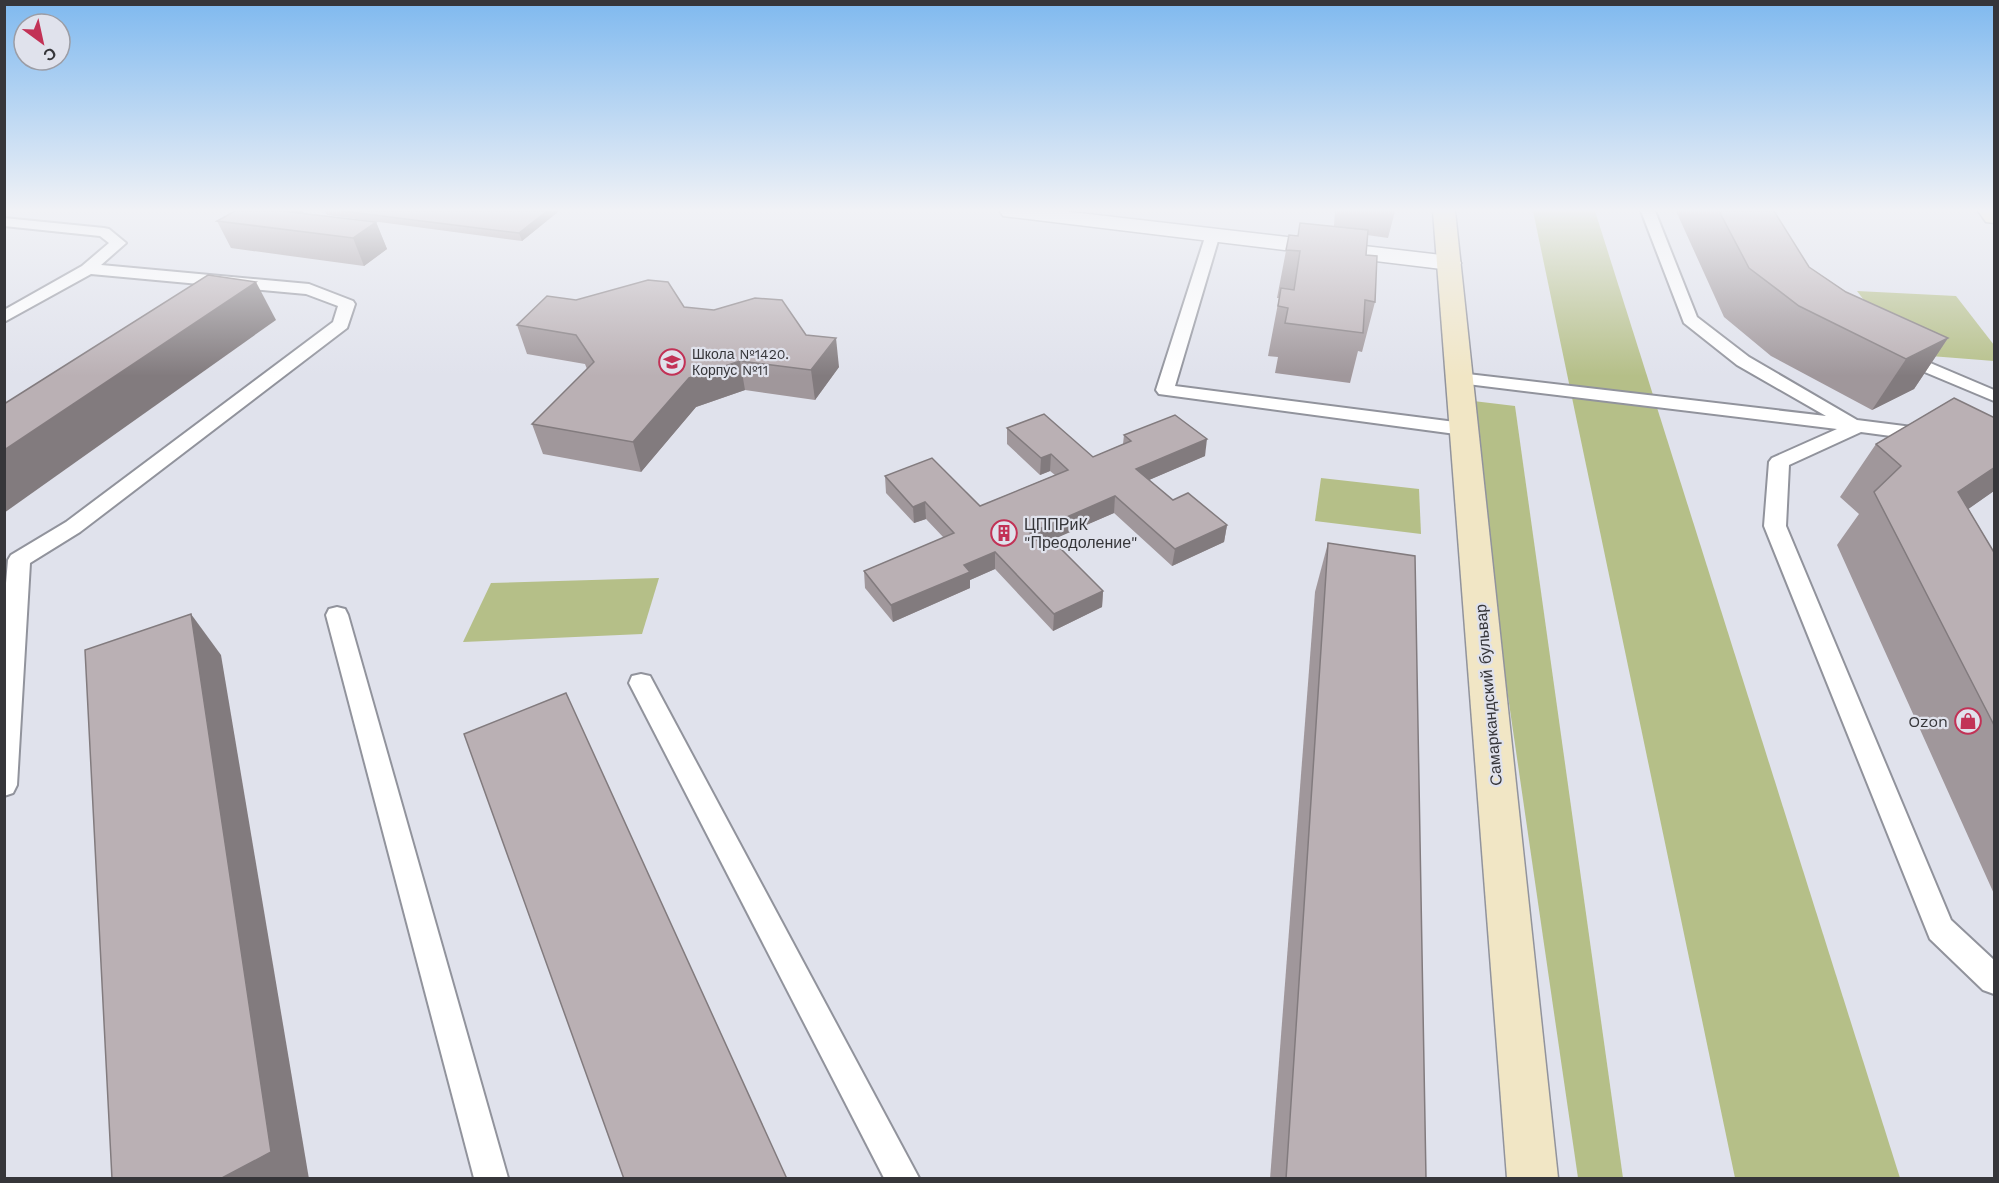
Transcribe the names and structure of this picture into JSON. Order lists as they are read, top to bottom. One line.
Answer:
{"streets":{"street":["Самаркандский бульвар"]},"places":{"school or university":["Школа №1420. Корпус №11"],"building":["ЦППРиК \"Преодоление\""],"shop":["Ozon"]},"north":"bottom right"}
